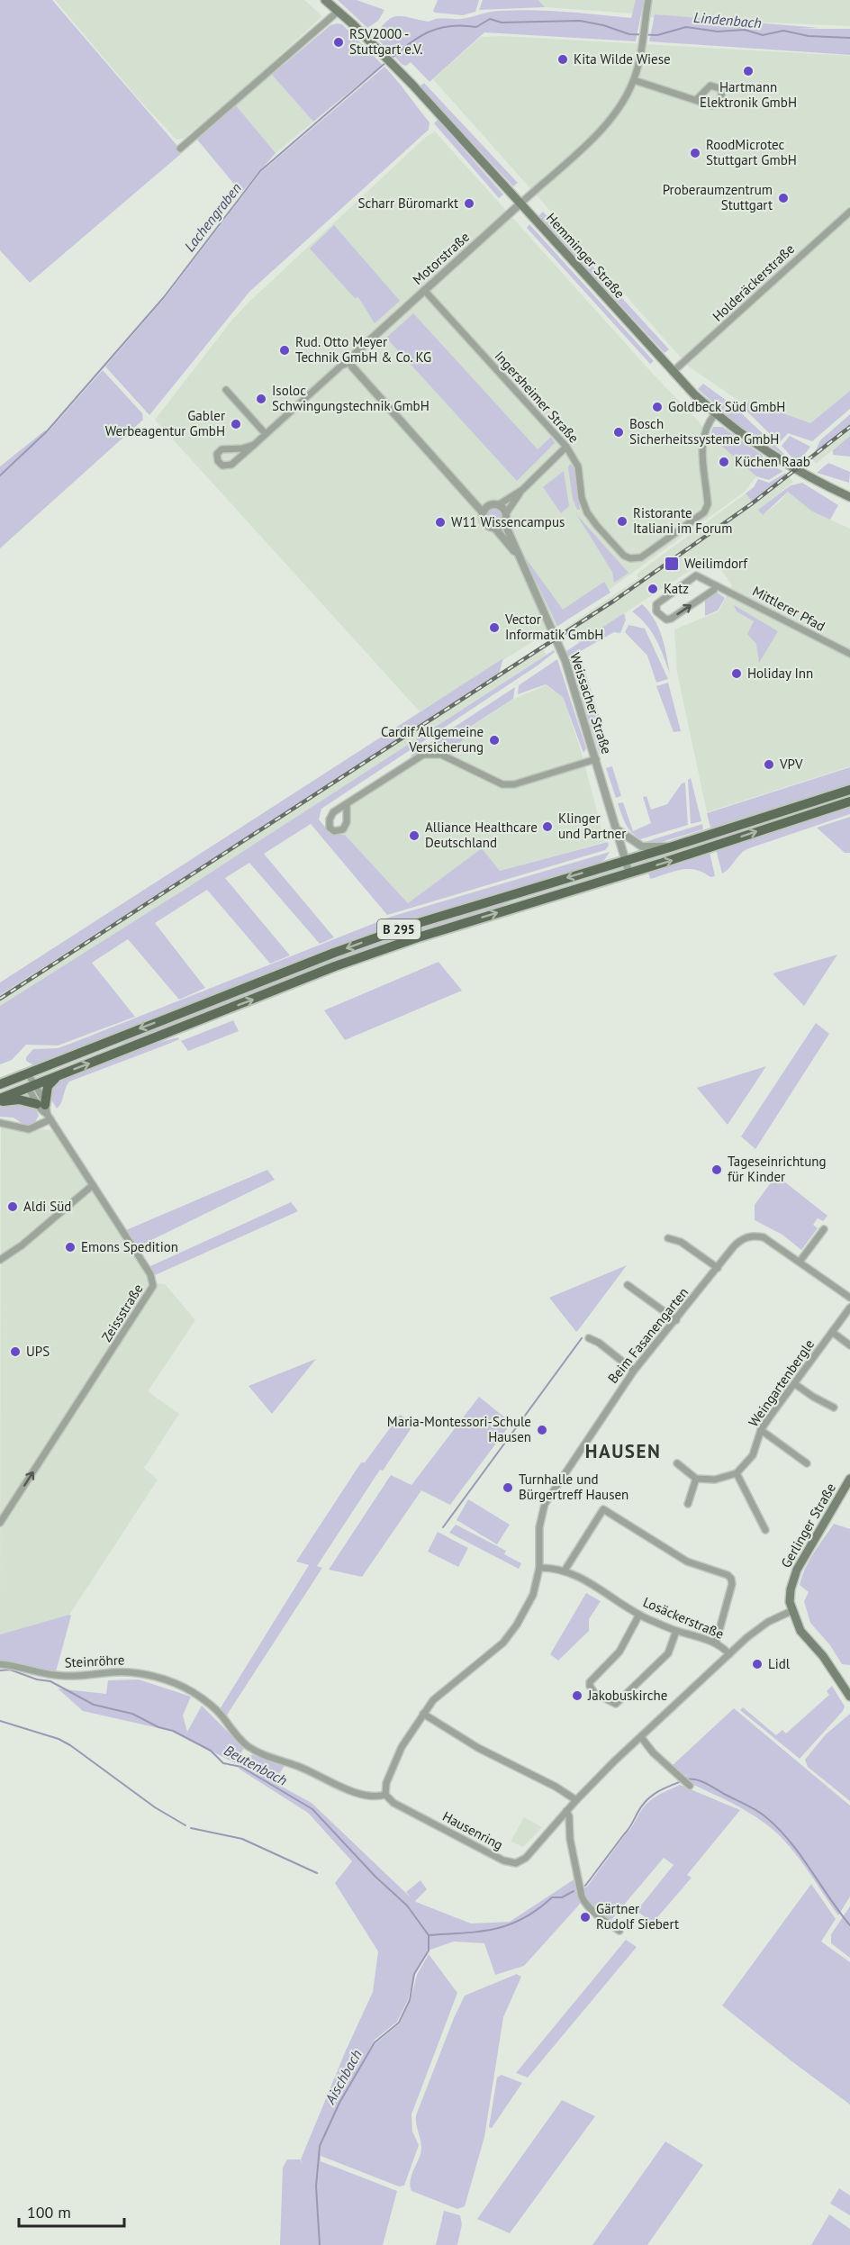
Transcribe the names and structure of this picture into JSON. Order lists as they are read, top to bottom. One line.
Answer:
{"streets":{"main road":["Hemminger Straße","B 295","Gerlinger Straße"],"street":["Motorstraße","Holderäckerstraße","Ingersheimer Straße","Mittlerer Pfad","Weissacher Straße","Zeissstraße","Beim Fasanengarten","Weingartenbergle","Losäckerstraße","Steinröhre","Hausenring"]},"crossings":[["Hemminger Straße","Motorstraße"],["Hemminger Straße","Holderäckerstraße"],["Hemminger Straße","Ingersheimer Straße"],["Motorstraße","Ingersheimer Straße"],["Weissacher Straße","B 295"],["B 295","Zeissstraße"],["Beim Fasanengarten","Losäckerstraße"],["Gerlinger Straße","Hausenring"],["Losäckerstraße","Hausenring"],["Steinröhre","Hausenring"]],"one_way":["Zeissstraße"],"districts":["HAUSEN"],"water":["Lindenbach","Lachengraben","Beutenbach","Aischbach"],"places":{"other":["RSV2000 - Stuttgart e.V.","Kita Wilde Wiese","Hartmann Elektronik GmbH","RoodMicrotec Stuttgart GmbH","Proberaumzentrum Stuttgart","Scharr Büromarkt","Rud. Otto Meyer Technik GmbH & Co. KG","Isoloc Schwingungstechnik GmbH","Goldbeck Süd GmbH","Gabler Werbeagentur GmbH","Bosch Sicherheitssysteme GmbH","Küchen Raab","Ristorante Italiani im Forum","W11 Wissencampus","Katz","Vector Informatik GmbH","Holiday Inn","Cardif Allgemeine Versicherung","VPV","Klinger und Partner","Alliance Healthcare Deutschland","Tageseinrichtung für Kinder","Aldi Süd","Emons Spedition","UPS","Maria-Montessori-Schule Hausen","Turnhalle und Bürgertreff Hausen","Lidl","Jakobuskirche","Gärtner Rudolf Siebert"],"transit":["Weilimdorf"]},"scale_bar":"100 m"}
